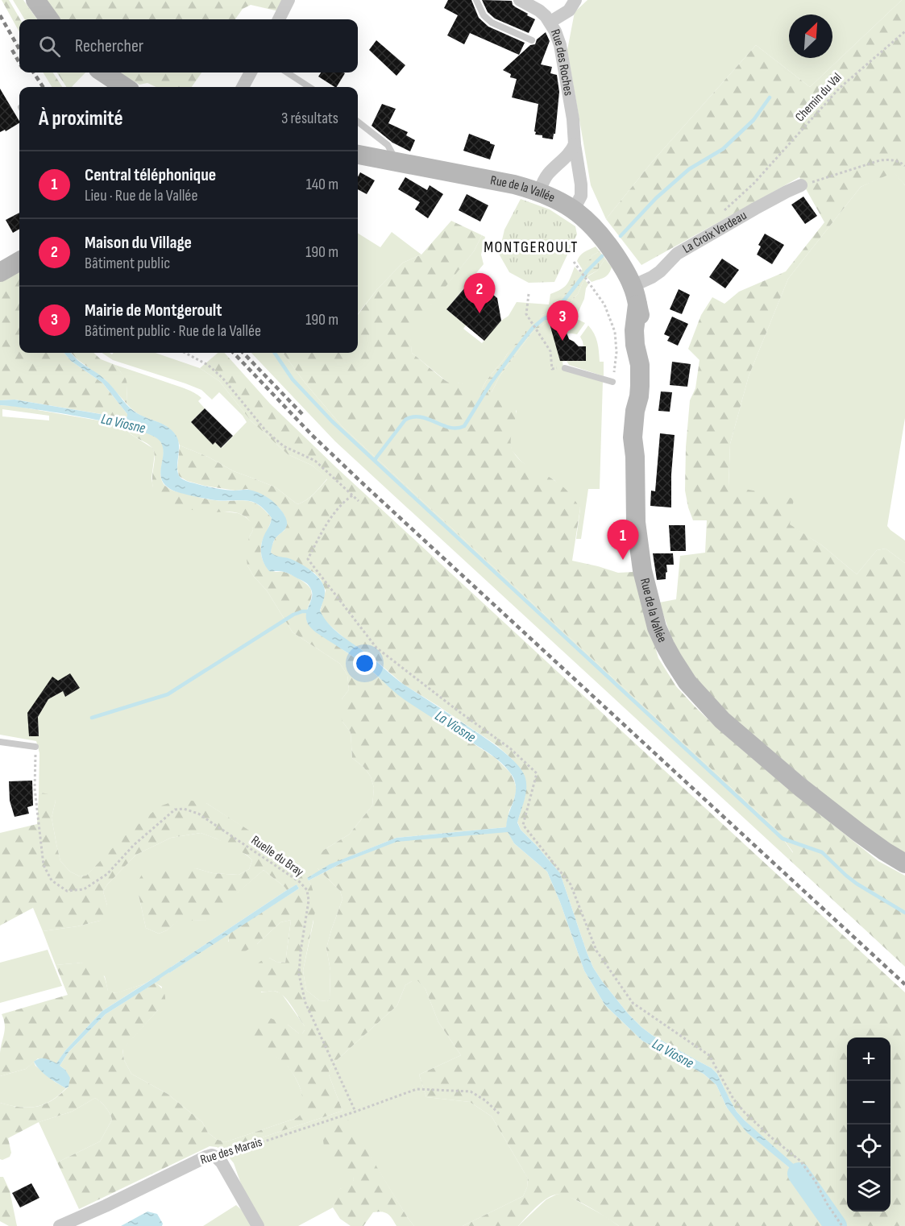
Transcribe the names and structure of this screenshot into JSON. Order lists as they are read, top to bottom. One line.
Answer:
{"streets":{"main road":["Rue de la Vallée"],"street":["Rue des Roches","La Croix Verdeau","Rue des Marais"],"path":["Chemin du Val","Ruelle du Bray"]},"crossings":[["Rue des Roches","Rue de la Vallée"],["Rue de la Vallée","La Croix Verdeau"],["Ruelle du Bray","Rue des Marais"]],"districts":["MONTGEROULT"],"water":["La Viosne"],"north":"top right","page":{"search":"Rechercher","heading":["À proximité","3 résultats"],"list":[{"mark":"1","name":"Central téléphonique","note":"Lieu · Rue de la Vallée","value":"140 m"},{"mark":"2","name":"Maison du Village","note":"Bâtiment public","value":"190 m"},{"mark":"3","name":"Mairie de Montgeroult","note":"Bâtiment public · Rue de la Vallée","value":"190 m"}],"pins":["2","3","1"],"map_buttons":["+","−"]}}
